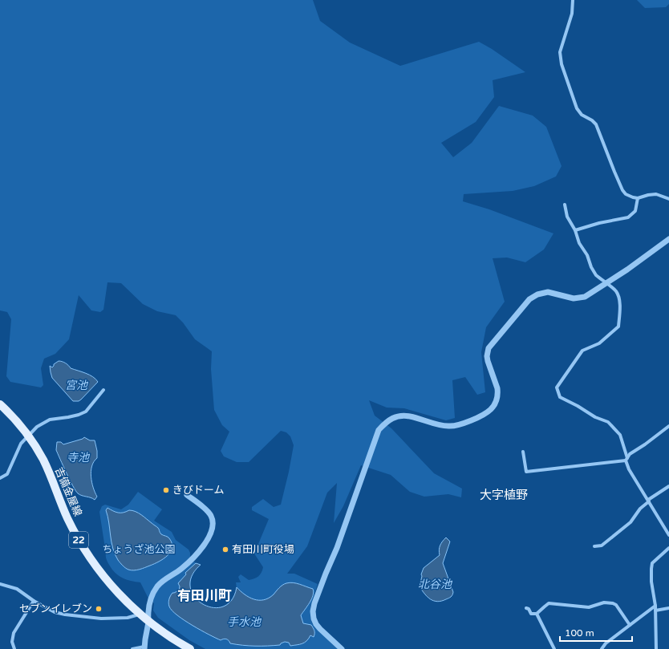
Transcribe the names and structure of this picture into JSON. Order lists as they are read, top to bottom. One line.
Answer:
{"streets":{"main road":["吉備金屋線","22"]},"districts":["大字植野","有田川町"],"water":["宮池","寺池","北谷池","手水池"],"parks":["ちょうざ池公園"],"places":["きびドーム","有田川町役場","セブンイレブン"],"scale_bar":"100 m"}
